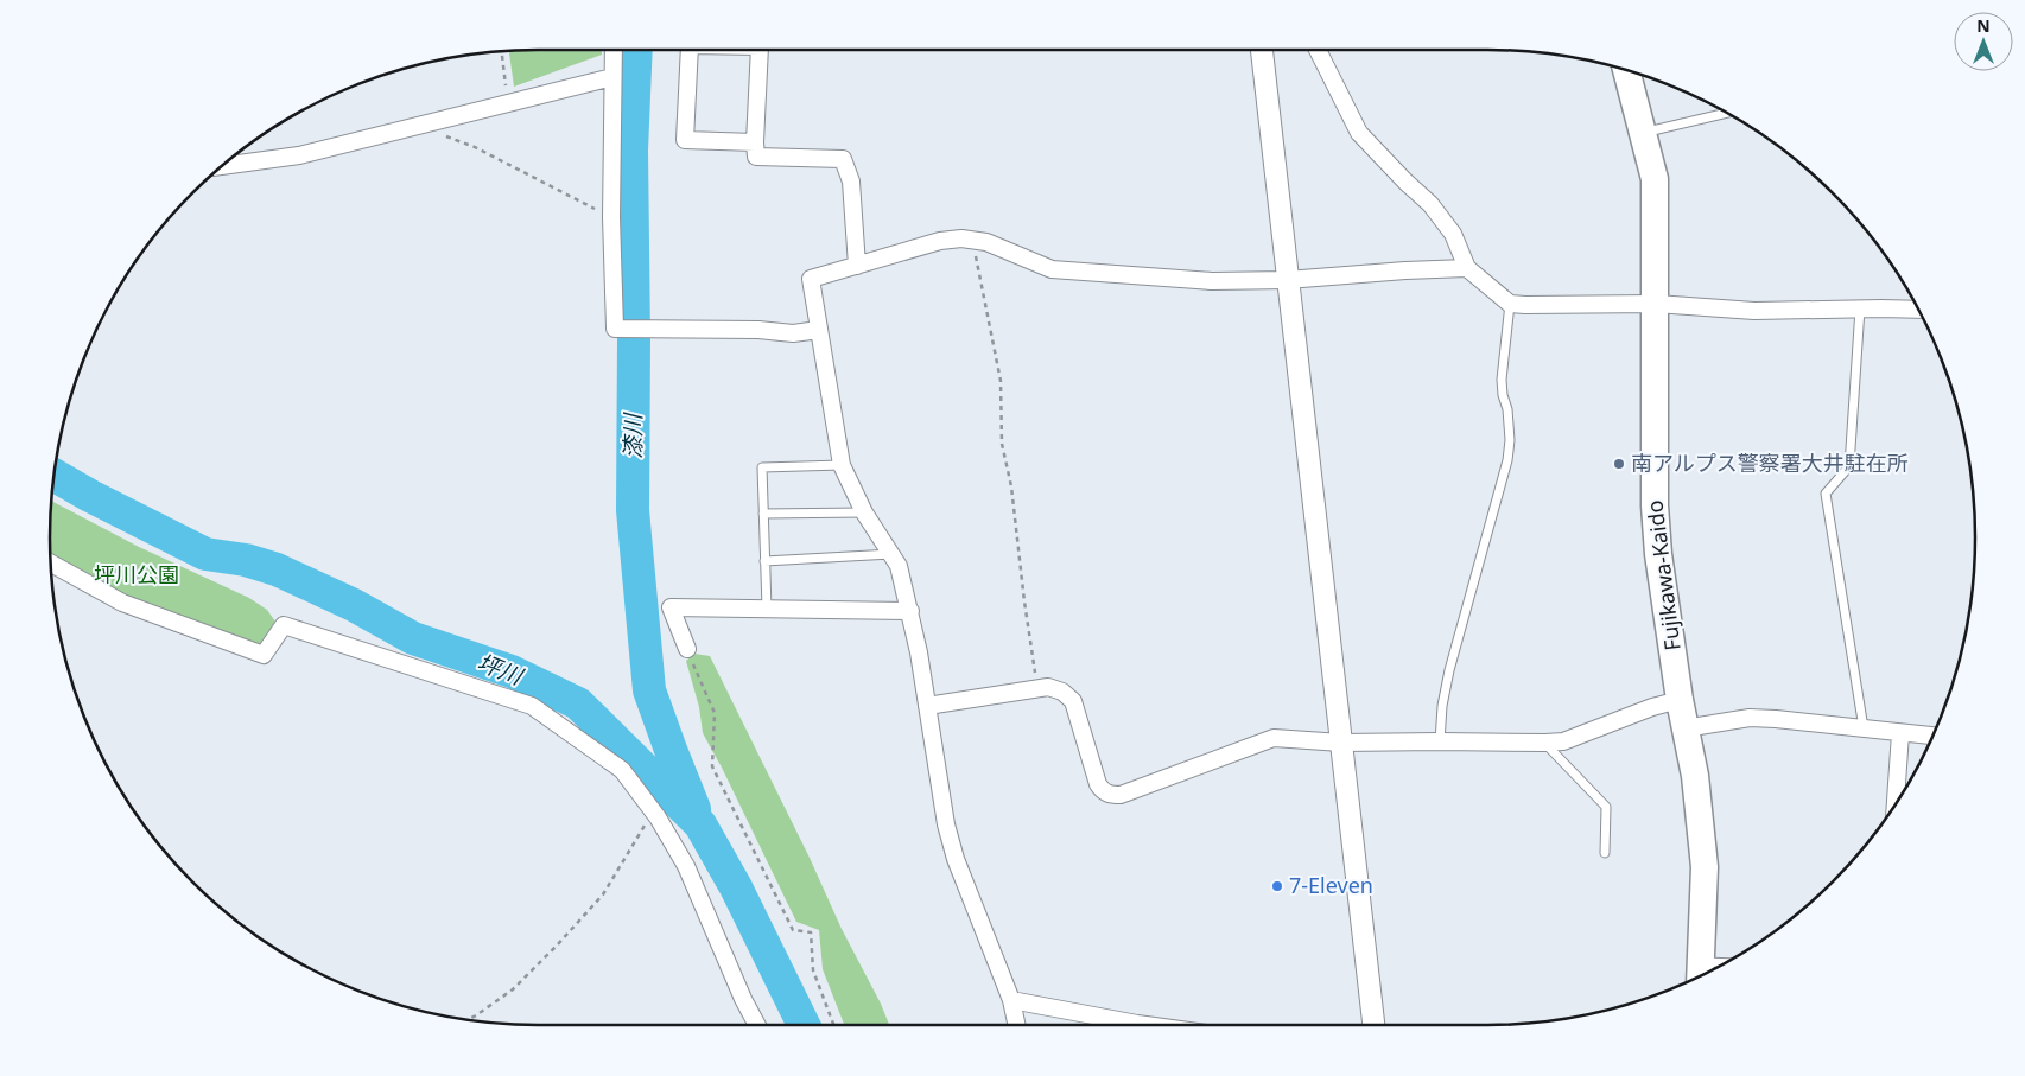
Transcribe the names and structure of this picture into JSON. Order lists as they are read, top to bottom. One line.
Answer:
{"streets":{"main road":["Fujikawa-Kaido"]},"water":["漆川","坪川"],"parks":["坪川公園"],"places":["南アルプス警察署大井駐在所","7-Eleven"],"north":"top"}
